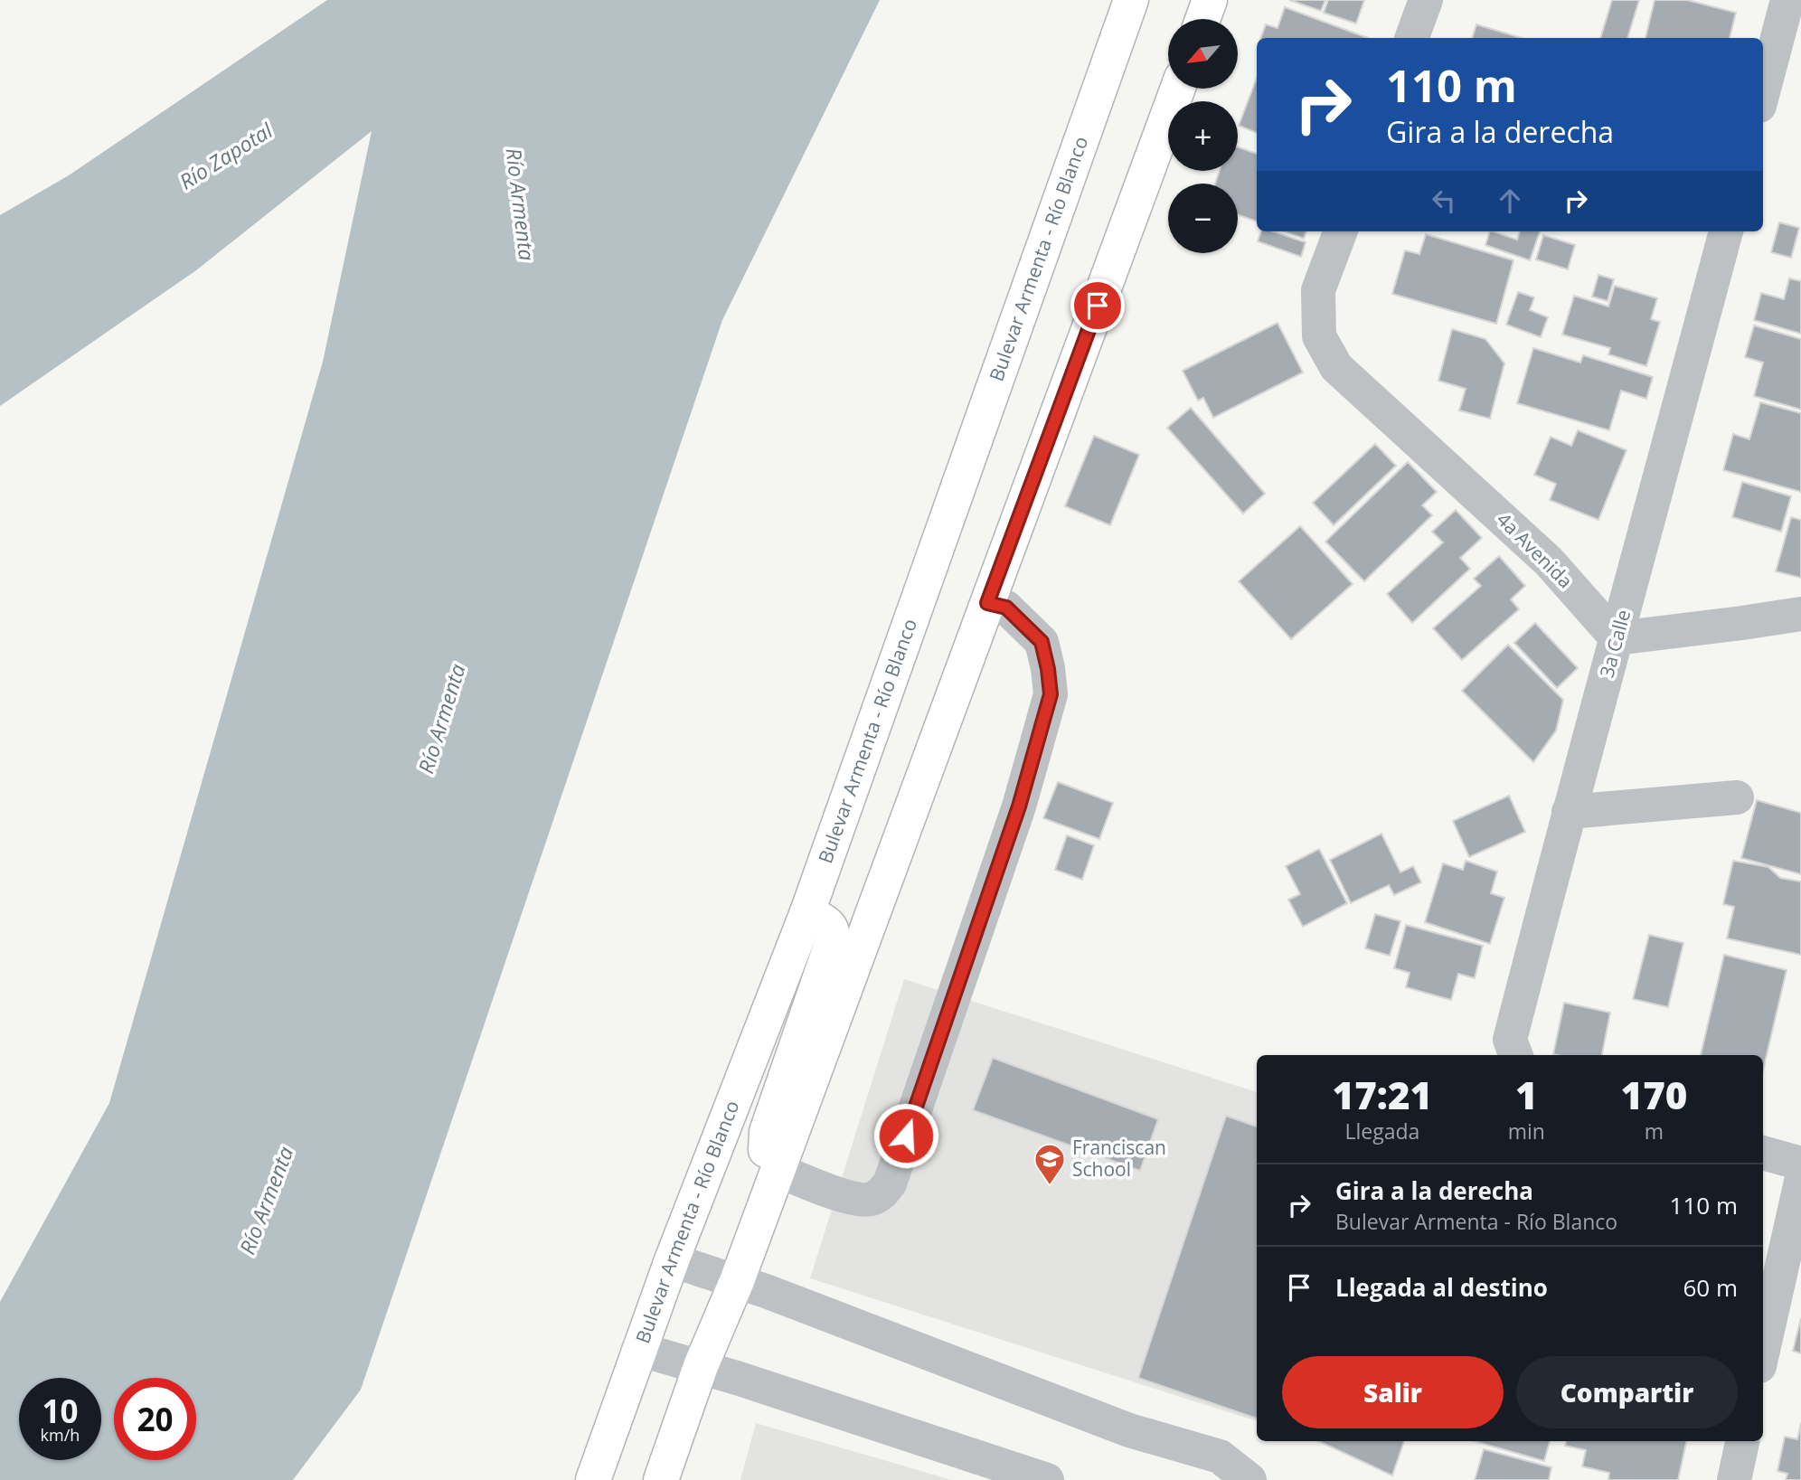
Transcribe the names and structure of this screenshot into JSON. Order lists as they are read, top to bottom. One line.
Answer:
{"streets":{"main road":["Bulevar Armenta - Río Blanco"],"street":["4a Avenida","3a Calle"]},"crossings":[["4a Avenida","3a Calle"]],"water":["Río Zapotal","Río Armenta"],"places":{"school or university":["Franciscan School"]},"north":"bottom left","page":{"map_buttons":["+","−"],"turn":["110 m","Gira a la derecha"],"eta":["17:21","Llegada","1","min","170","m"],"list":[{"name":"Gira a la derecha","note":"Bulevar Armenta - Río Blanco","value":"110 m"},{"name":"Llegada al destino","value":"60 m"}],"buttons":["Salir","Compartir"],"speed":"10 km/h","limit":"20"}}
